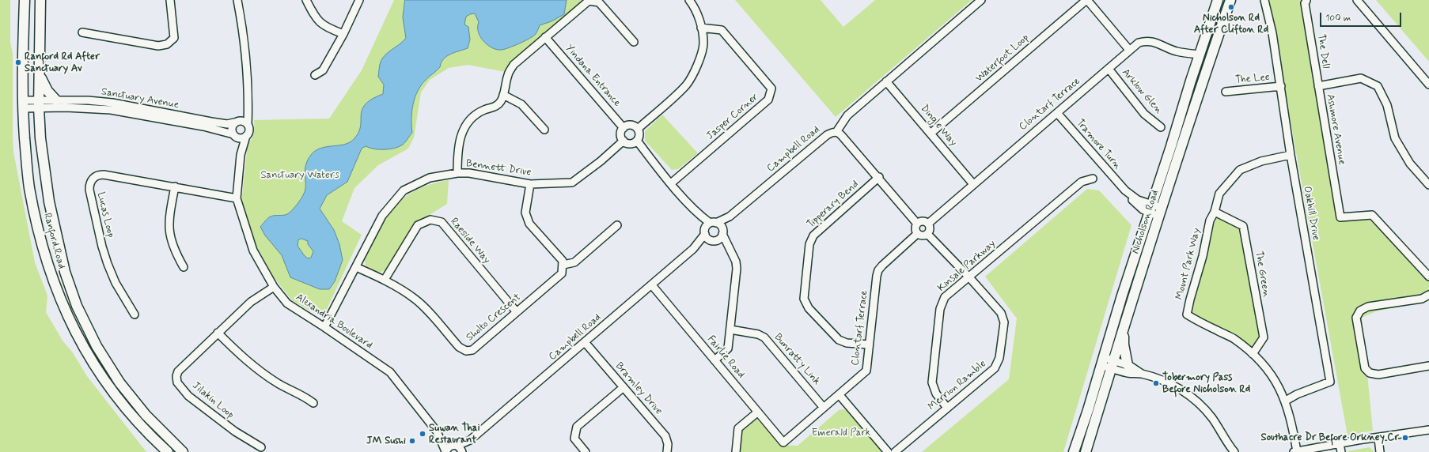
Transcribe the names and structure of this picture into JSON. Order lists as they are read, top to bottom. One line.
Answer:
{"streets":{"main road":["Nicholson Road","Ranford Road"],"street":["The Dell","Waterfoot Loop","Yindana Entrance","The Lee","Arklow Glen","Sanctuary Avenue","Clontarf Terrace","Jasper Corner","Dingle Way","Ashmore Avenue","Tramore Turn","Campbell Road","Bennett Drive","Tipperary Bend","Oakhill Drive","Lucas Loop","Raeside Way","Mount Park Way","Kinsale Parkway","The Green","Sholto Crescent","Alexandria Boulevard","Fairlie Road","Bunratty Link","Merrion Ramble","Bramley Drive","Jilakin Loop"]},"crossings":[["The Dell","Ashmore Avenue"],["Waterfoot Loop","Dingle Way"],["Yindana Entrance","Bennett Drive"],["The Lee","Oakhill Drive"],["Arklow Glen","Clontarf Terrace"],["Sanctuary Avenue","Ranford Road"],["Sanctuary Avenue","Alexandria Boulevard"],["Clontarf Terrace","Dingle Way"],["Clontarf Terrace","Tramore Turn"],["Clontarf Terrace","Campbell Road"],["Clontarf Terrace","Tipperary Bend"],["Clontarf Terrace","Nicholson Road"],["Clontarf Terrace","Fairlie Road"],["Clontarf Terrace","Bunratty Link"],["Clontarf Terrace","Merrion Ramble"],["Tramore Turn","Nicholson Road"],["Campbell Road","Tipperary Bend"],["Campbell Road","Alexandria Boulevard"],["Campbell Road","Fairlie Road"],["Campbell Road","Merrion Ramble"],["Campbell Road","Bramley Drive"],["Bennett Drive","Sholto Crescent"],["Bennett Drive","Alexandria Boulevard"],["Oakhill Drive","Mount Park Way"],["Lucas Loop","Alexandria Boulevard"],["Raeside Way","Sholto Crescent"],["Mount Park Way","The Green"],["Kinsale Parkway","Merrion Ramble"],["Alexandria Boulevard","Jilakin Loop"]],"parks":["Sanctuary Waters","Emerald Park"],"places":["Nicholson Rd After Clifton Rd","Ranford Rd After Sanctuary Av","Tobermory Pass Before Nicholson Rd","Suwan Thai Restaurant","Southacre Dr Before Orkney Cr","JM Sushi"],"scale_bar":"100 m"}
